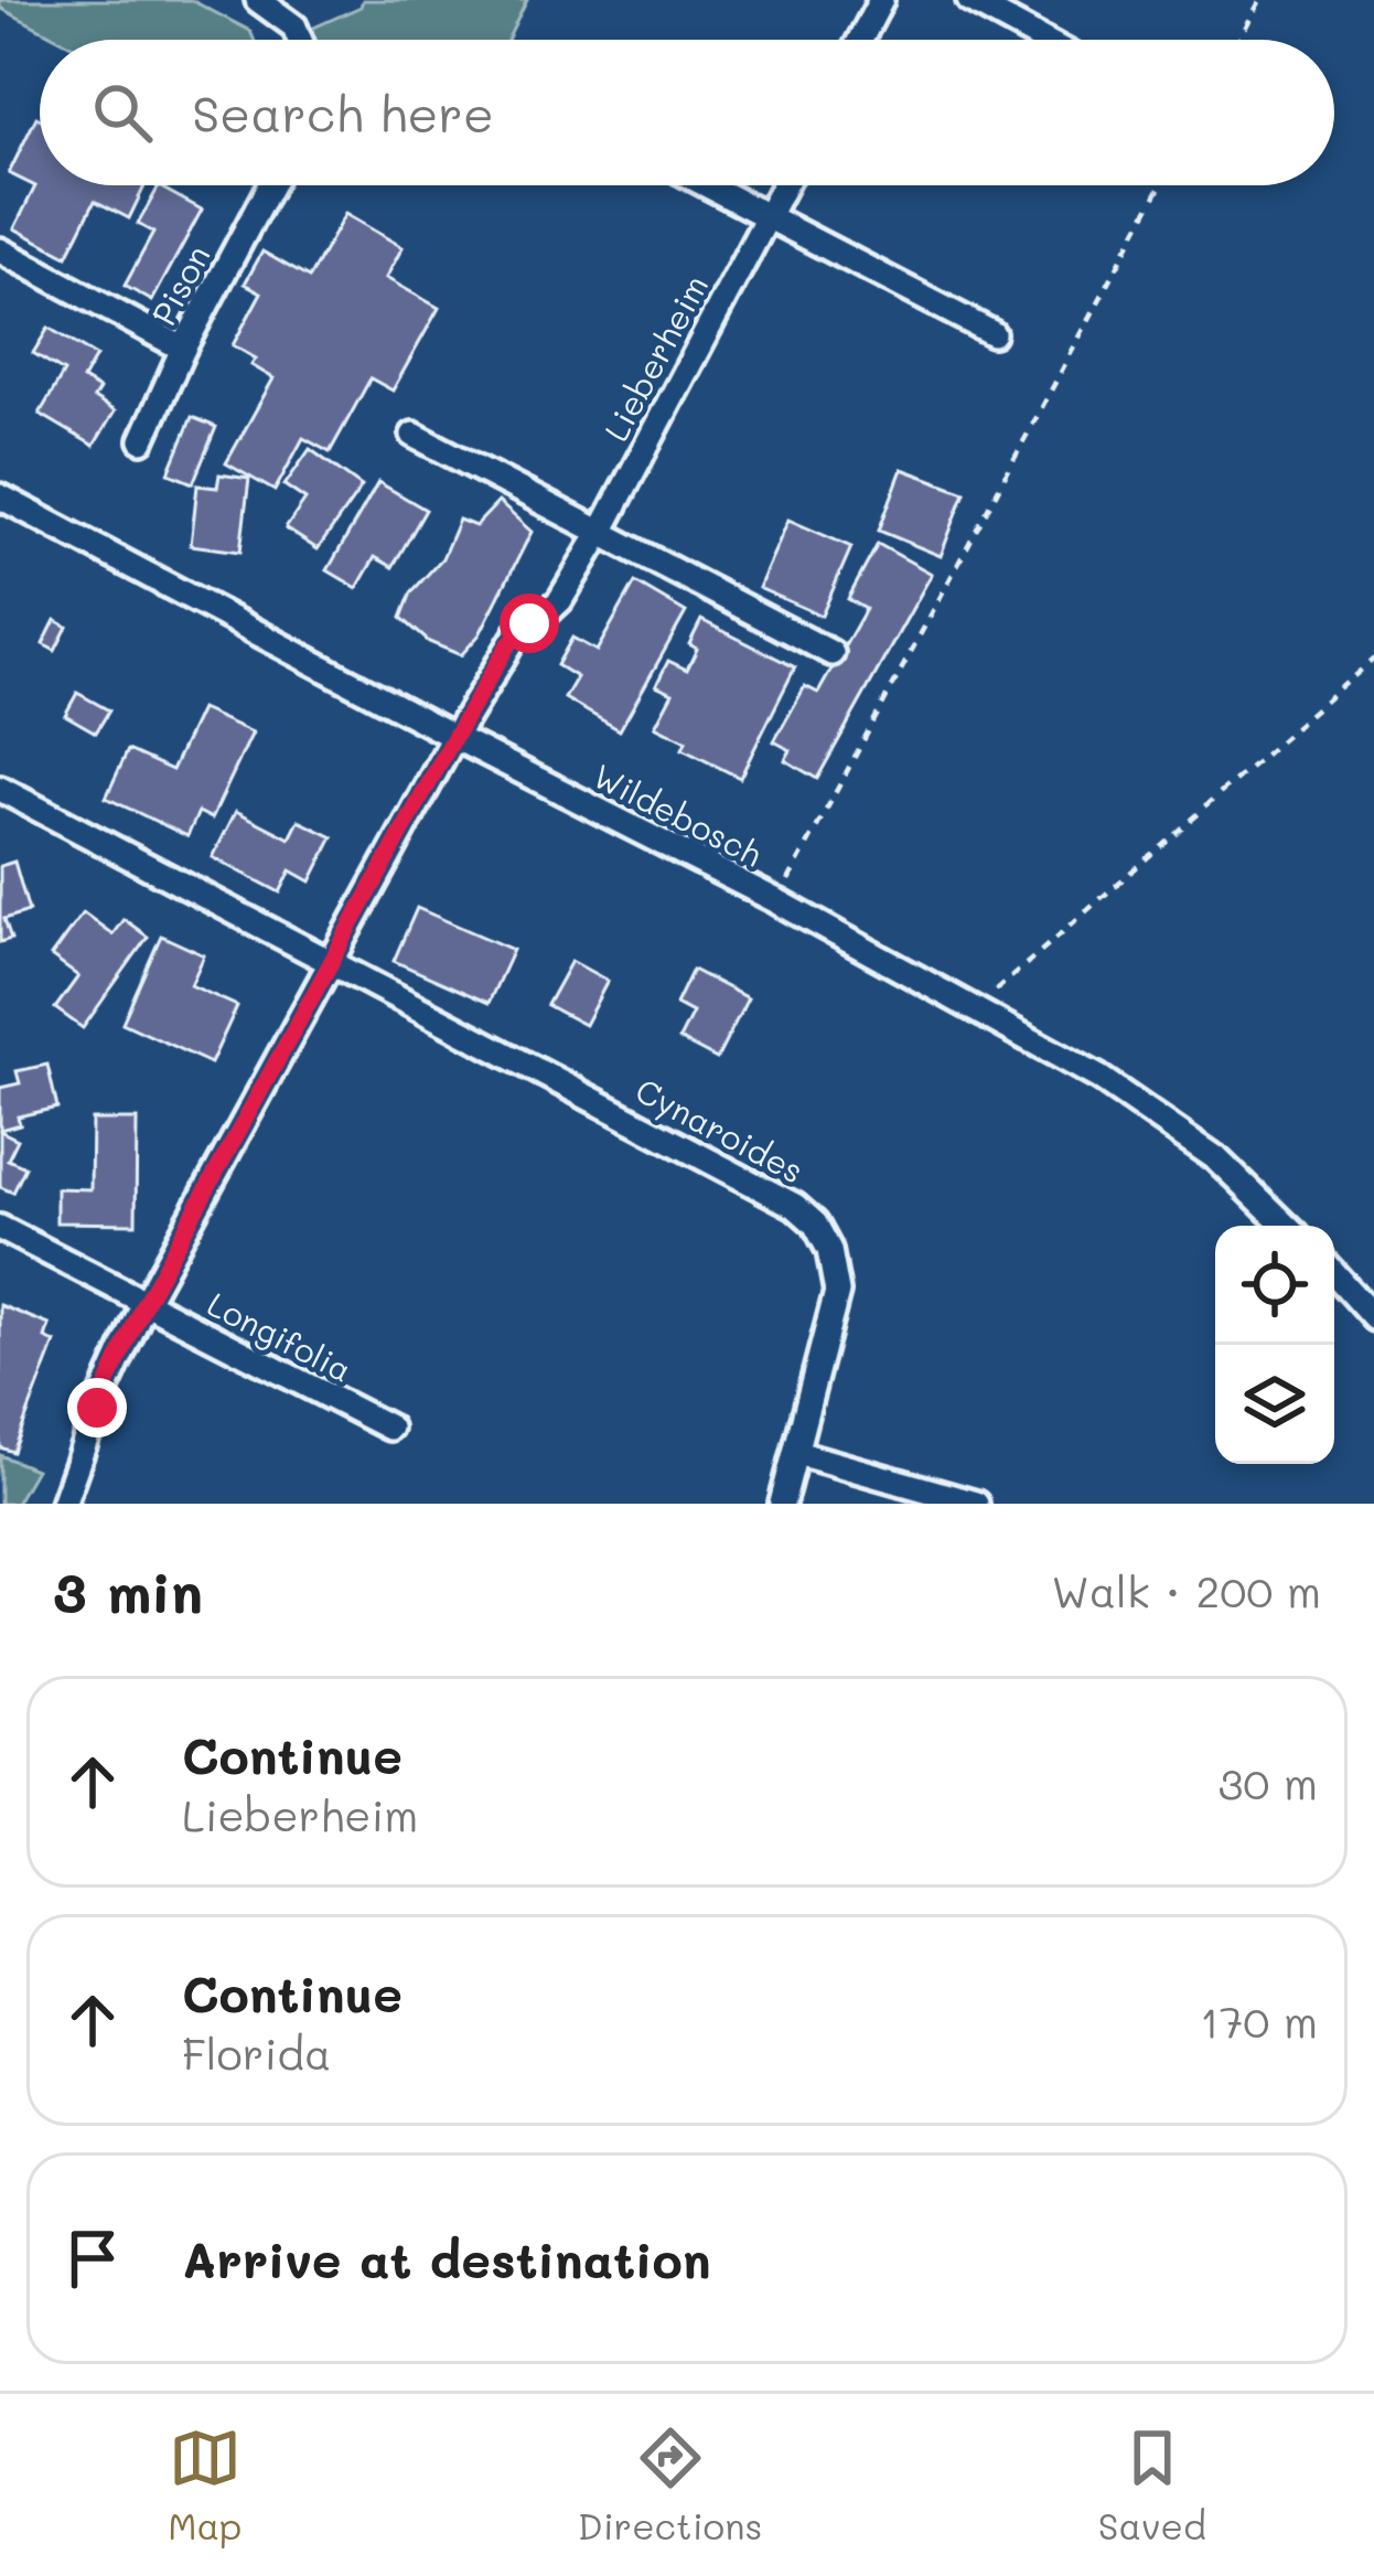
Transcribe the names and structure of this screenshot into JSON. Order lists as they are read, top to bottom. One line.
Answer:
{"streets":{"street":["Pison","Lieberheim","Wildebosch","Cynaroides","Longifolia"]},"crossings":[["Lieberheim","Wildebosch"],["Lieberheim","Cynaroides"],["Lieberheim","Longifolia"]],"page":{"search":"Search here","heading":["3 min","Walk · 200 m"],"list":[["Continue","Lieberheim","30 m"],["Continue","Florida","170 m"],"Arrive at destination"],"nav":["Map","Directions","Saved"]}}
